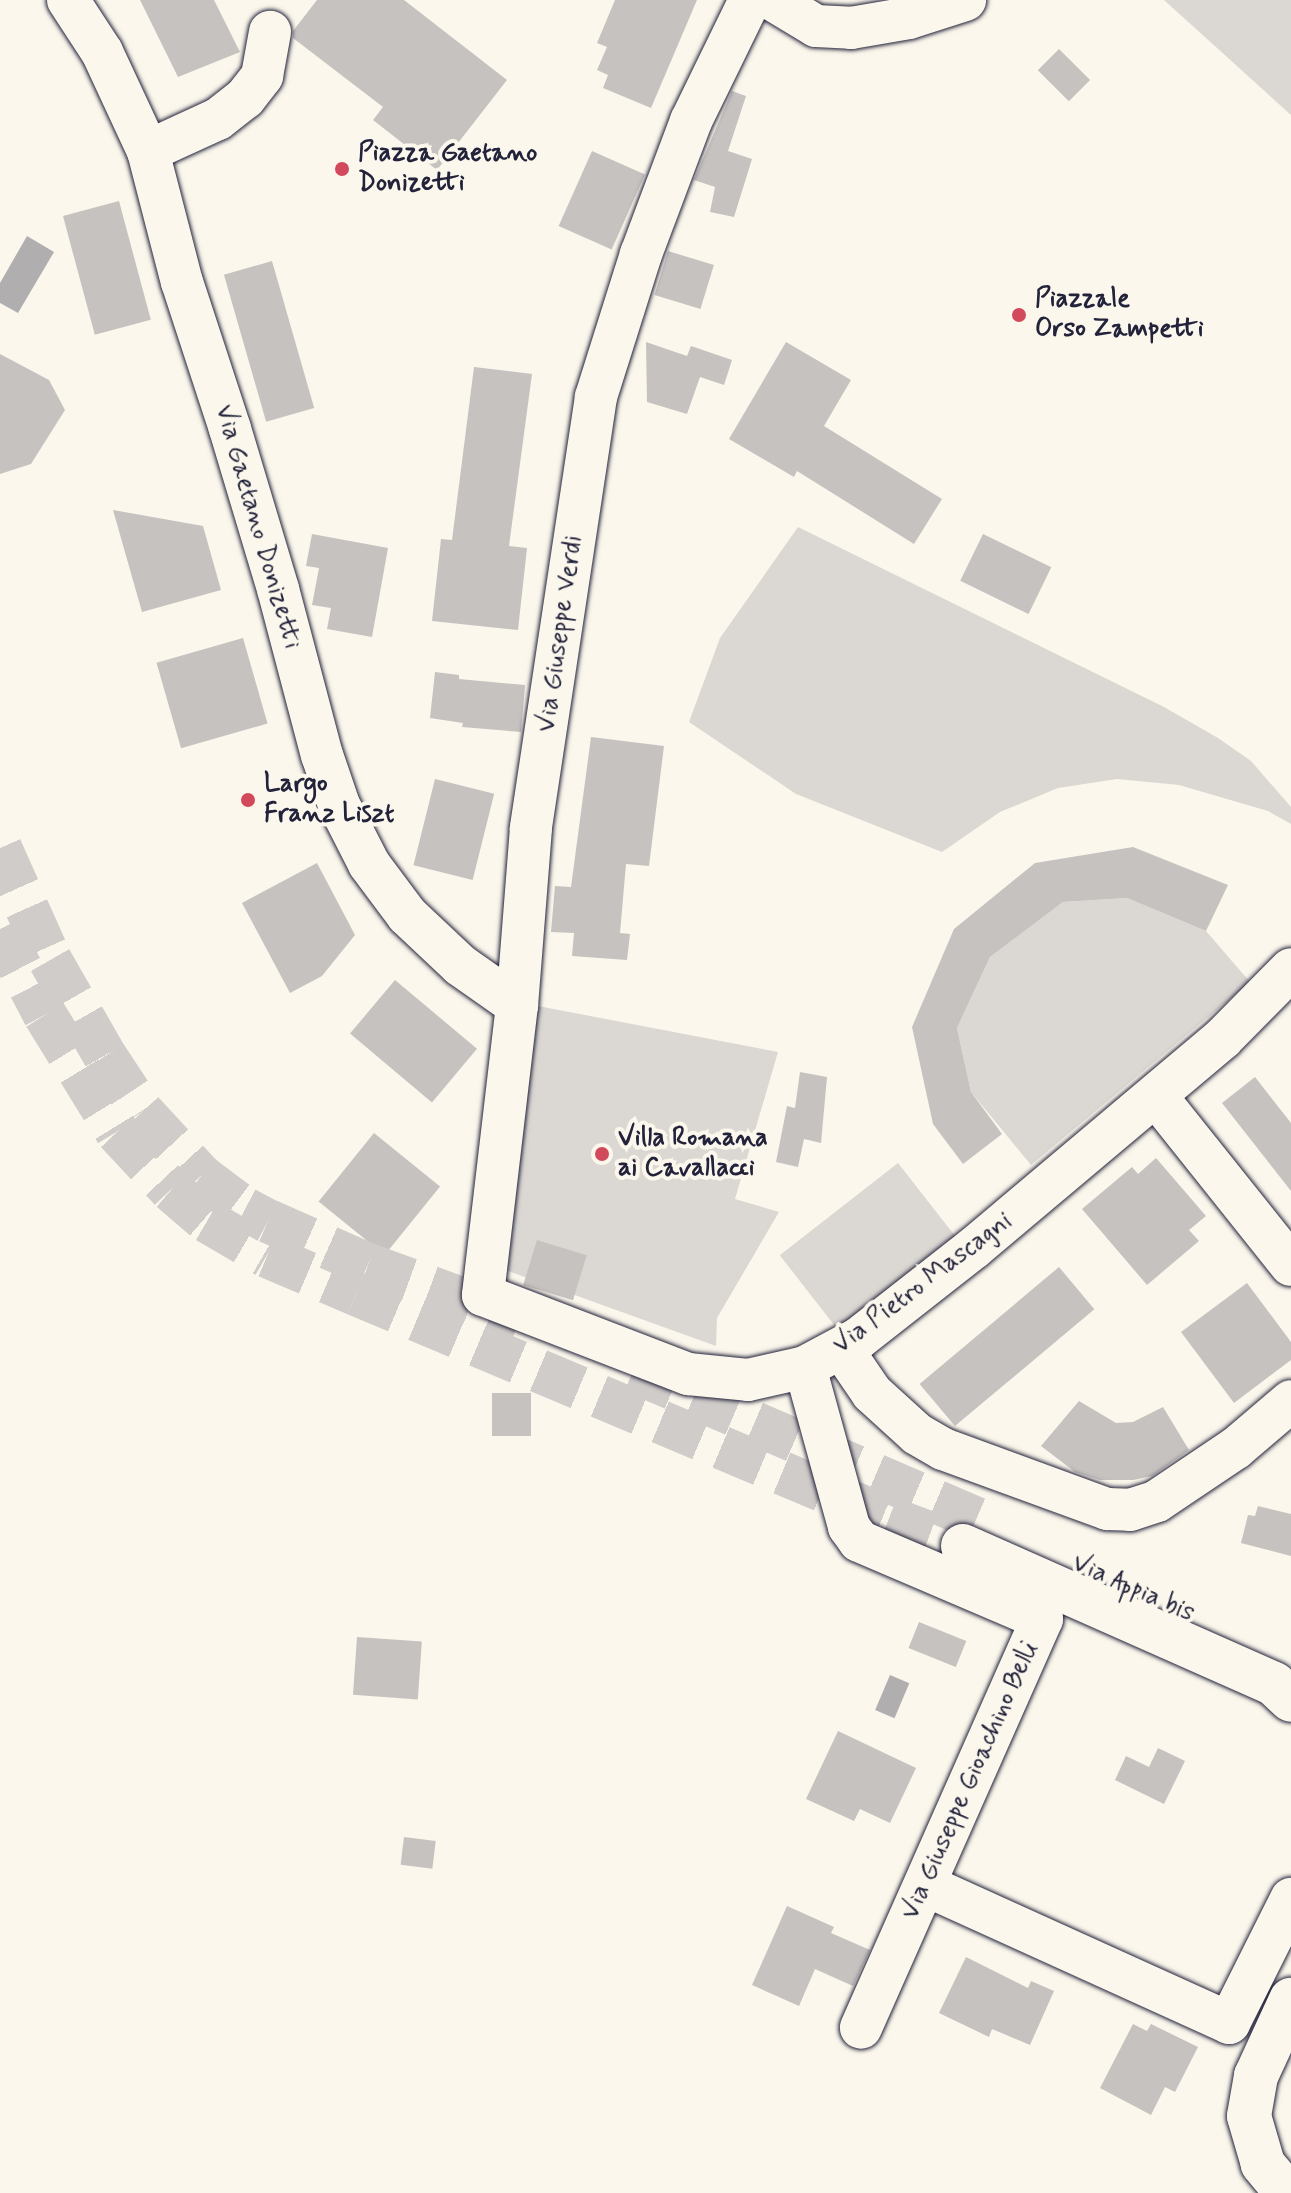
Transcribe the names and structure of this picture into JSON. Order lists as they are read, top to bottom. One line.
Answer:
{"streets":{"highway":["Via Appia bis"],"street":["Via Gaetano Donizetti","Via Giuseppe Verdi","Via Pietro Mascagni","Via Giuseppe Gioachino Belli"]},"crossings":[["Via Gaetano Donizetti","Via Giuseppe Verdi"],["Via Giuseppe Verdi","Via Pietro Mascagni"],["Via Pietro Mascagni","Via Giuseppe Gioachino Belli"]],"places":["Piazza Gaetano Donizetti","Piazzale Orso Zampetti","Largo Franz Liszt","Villa Romana ai Cavallacci"]}
